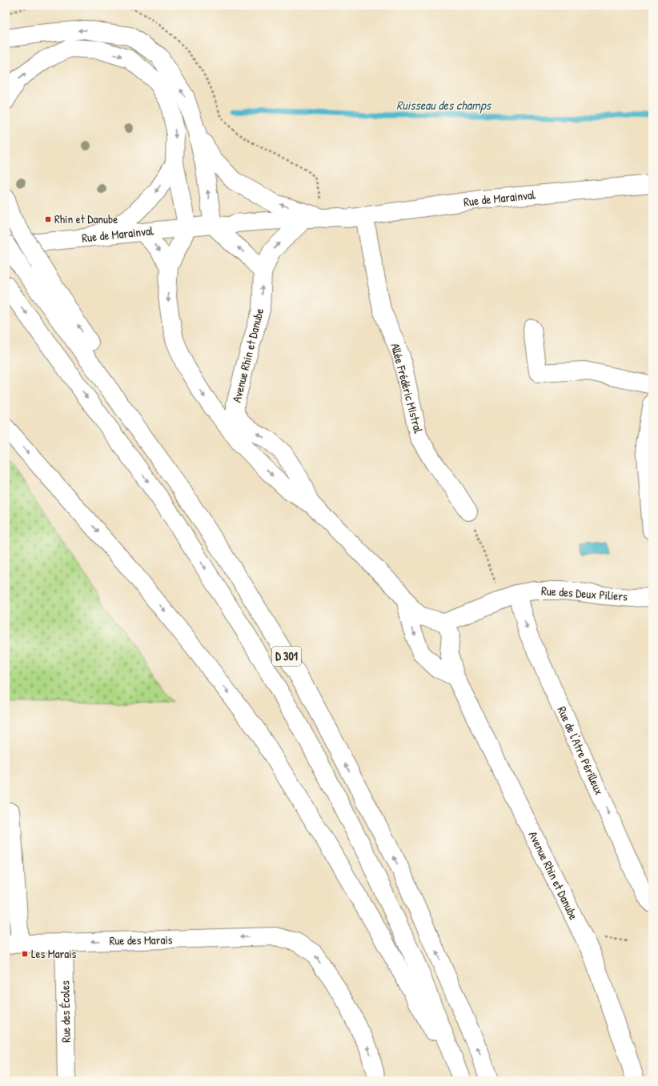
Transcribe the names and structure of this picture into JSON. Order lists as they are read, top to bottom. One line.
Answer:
{"streets":{"main road":["Rue de Marainval","Avenue Rhin et Danube","Allée Frédéric Mistral","Rue des Deux Piliers","D 301","Rue de l'Atre Périlleux","Rue des Marais","Rue des Écoles"]},"crossings":[["Rue de Marainval","Avenue Rhin et Danube"],["Rue de Marainval","Allée Frédéric Mistral"],["Rue de Marainval","D 301"],["Avenue Rhin et Danube","Rue des Deux Piliers"],["Rue des Deux Piliers","Rue de l'Atre Périlleux"],["Rue des Marais","Rue des Écoles"]],"one_way":["Rue de l'Atre Périlleux","Rue des Marais"],"water":["Ruisseau des champs"],"places":{"transit":["Rhin et Danube","Les Marais"]}}
